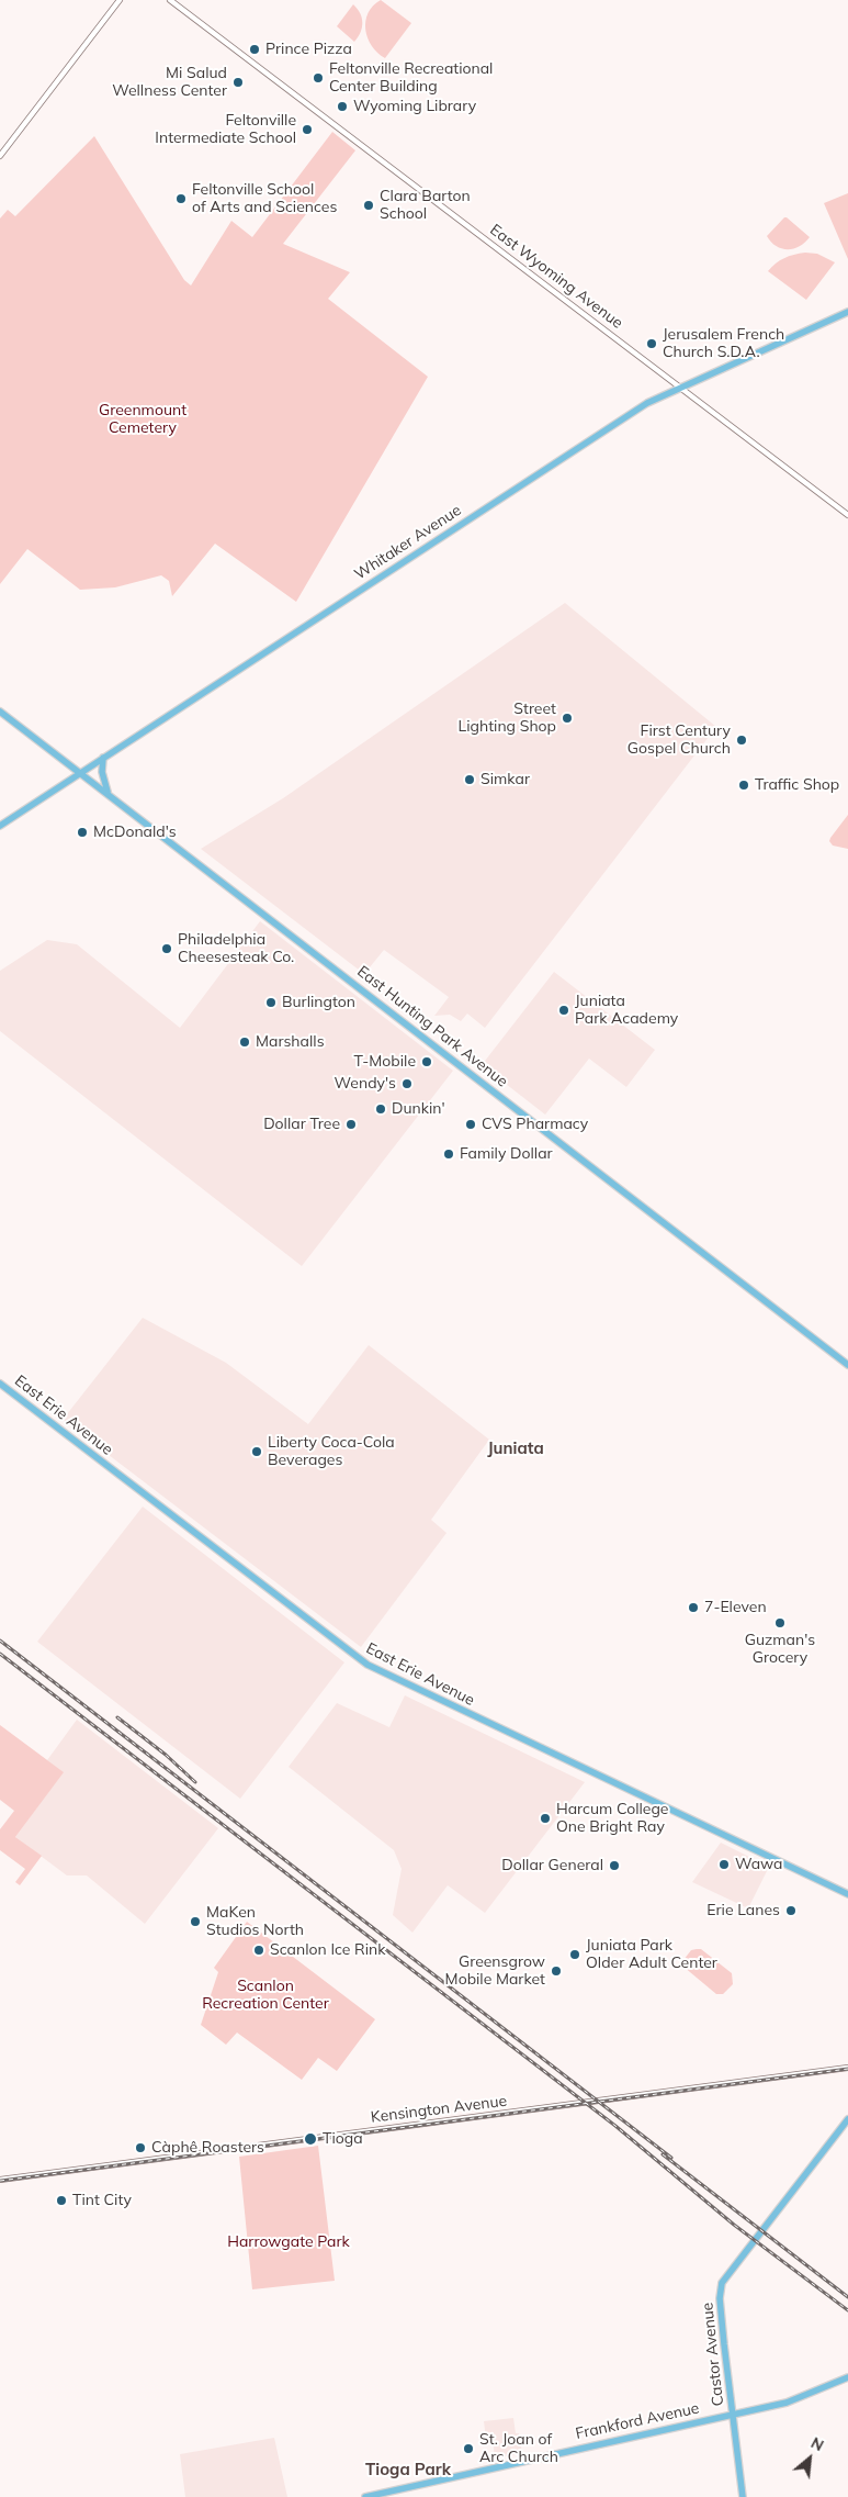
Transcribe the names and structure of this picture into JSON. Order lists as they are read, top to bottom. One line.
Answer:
{"streets":{"main road":["Whitaker Avenue","East Hunting Park Avenue","East Erie Avenue","Castor Avenue","Frankford Avenue"],"street":["East Wyoming Avenue","Kensington Avenue"]},"crossings":[["East Wyoming Avenue","Whitaker Avenue"],["Whitaker Avenue","East Hunting Park Avenue"],["Castor Avenue","Frankford Avenue"]],"districts":["Juniata","Tioga Park"],"parks":["Greenmount Cemetery","Scanlon Recreation Center","Harrowgate Park"],"places":["Prince Pizza","Feltonville Recreational Center Building","Mi Salud Wellness Center","Wyoming Library","Feltonville Intermediate School","Feltonville School of Arts and Sciences","Clara Barton School","Jerusalem French Church S.D.A.","Street Lighting Shop","First Century Gospel Church","Simkar","Traffic Shop","McDonald's","Philadelphia Cheesesteak Co.","Burlington","Juniata Park Academy","Marshalls","T-Mobile","Wendy's","Dunkin'","Dollar Tree","CVS Pharmacy","Family Dollar","Liberty Coca-Cola Beverages","7-Eleven","Guzman's Grocery","Harcum College One Bright Ray","Wawa","Dollar General","Erie Lanes","MaKen Studios North","Scanlon Ice Rink","Juniata Park Older Adult Center","Greensgrow Mobile Market","Tioga","Càphê Roasters","Tint City","St. Joan of Arc Church"],"north":"top right"}
